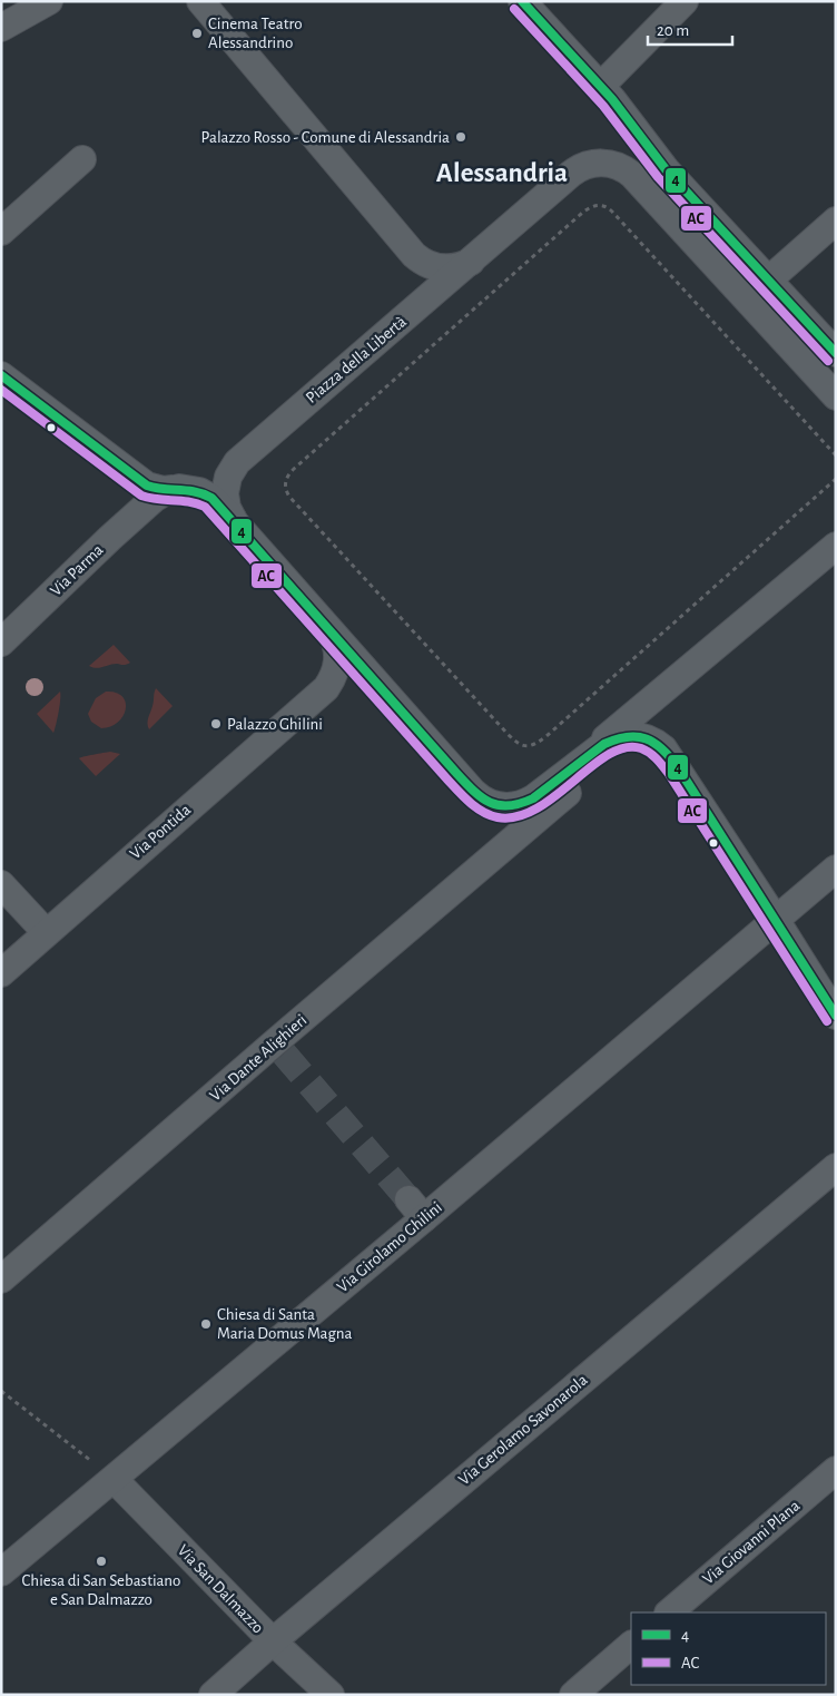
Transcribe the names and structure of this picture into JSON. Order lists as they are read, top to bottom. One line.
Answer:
{"streets":{"street":["Piazza della Libertà","Via Parma","Via Pontida","Via Dante Alighieri","Via Girolamo Ghilini","Via Gerolamo Savonarola","Via Giovanni Plana","Via San Dalmazzo"]},"crossings":[["Piazza della Libertà","Via Pontida"],["Piazza della Libertà","Via Dante Alighieri"],["Via Girolamo Ghilini","Via San Dalmazzo"],["Via Gerolamo Savonarola","Via San Dalmazzo"]],"districts":["Alessandria"],"places":["Cinema Teatro Alessandrino","Palazzo Rosso - Comune di Alessandria","Palazzo Ghilini","Chiesa di Santa Maria Domus Magna","Chiesa di San Sebastiano e San Dalmazzo"],"lines":["transit line 4","transit line AC"],"legend":["4","AC"],"scale_bar":"20 m"}
